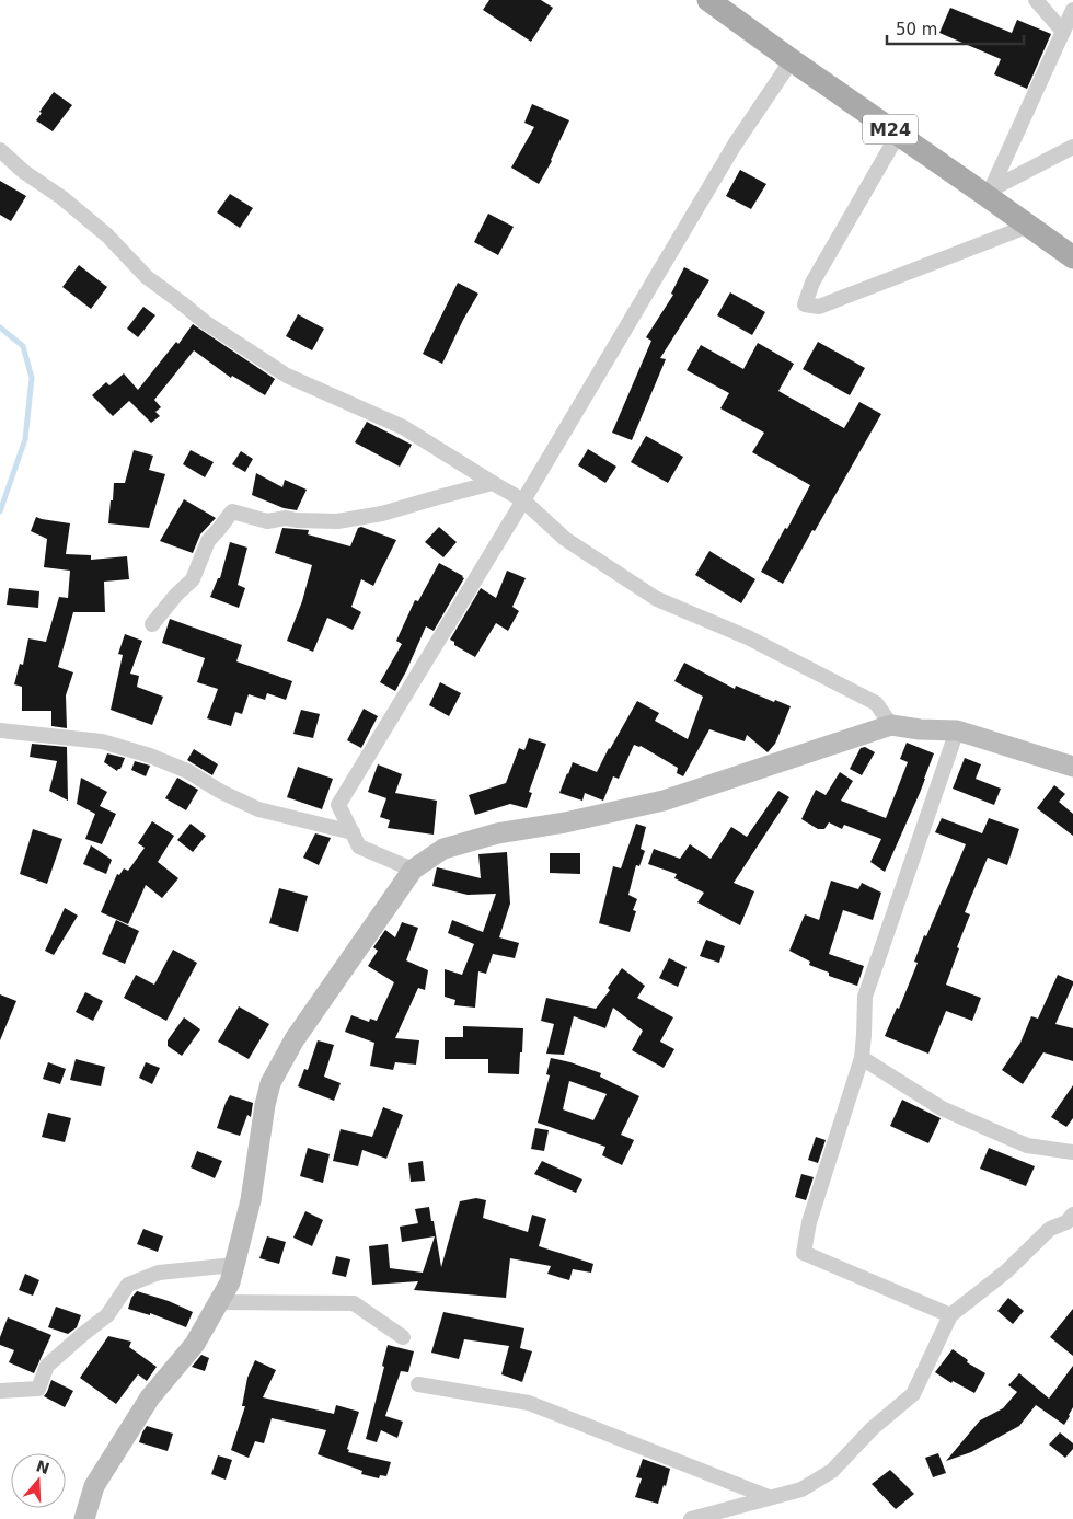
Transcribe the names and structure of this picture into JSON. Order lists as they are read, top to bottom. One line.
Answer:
{"streets":{"main road":["M24"]},"scale_bar":"50 m","north":"top"}
